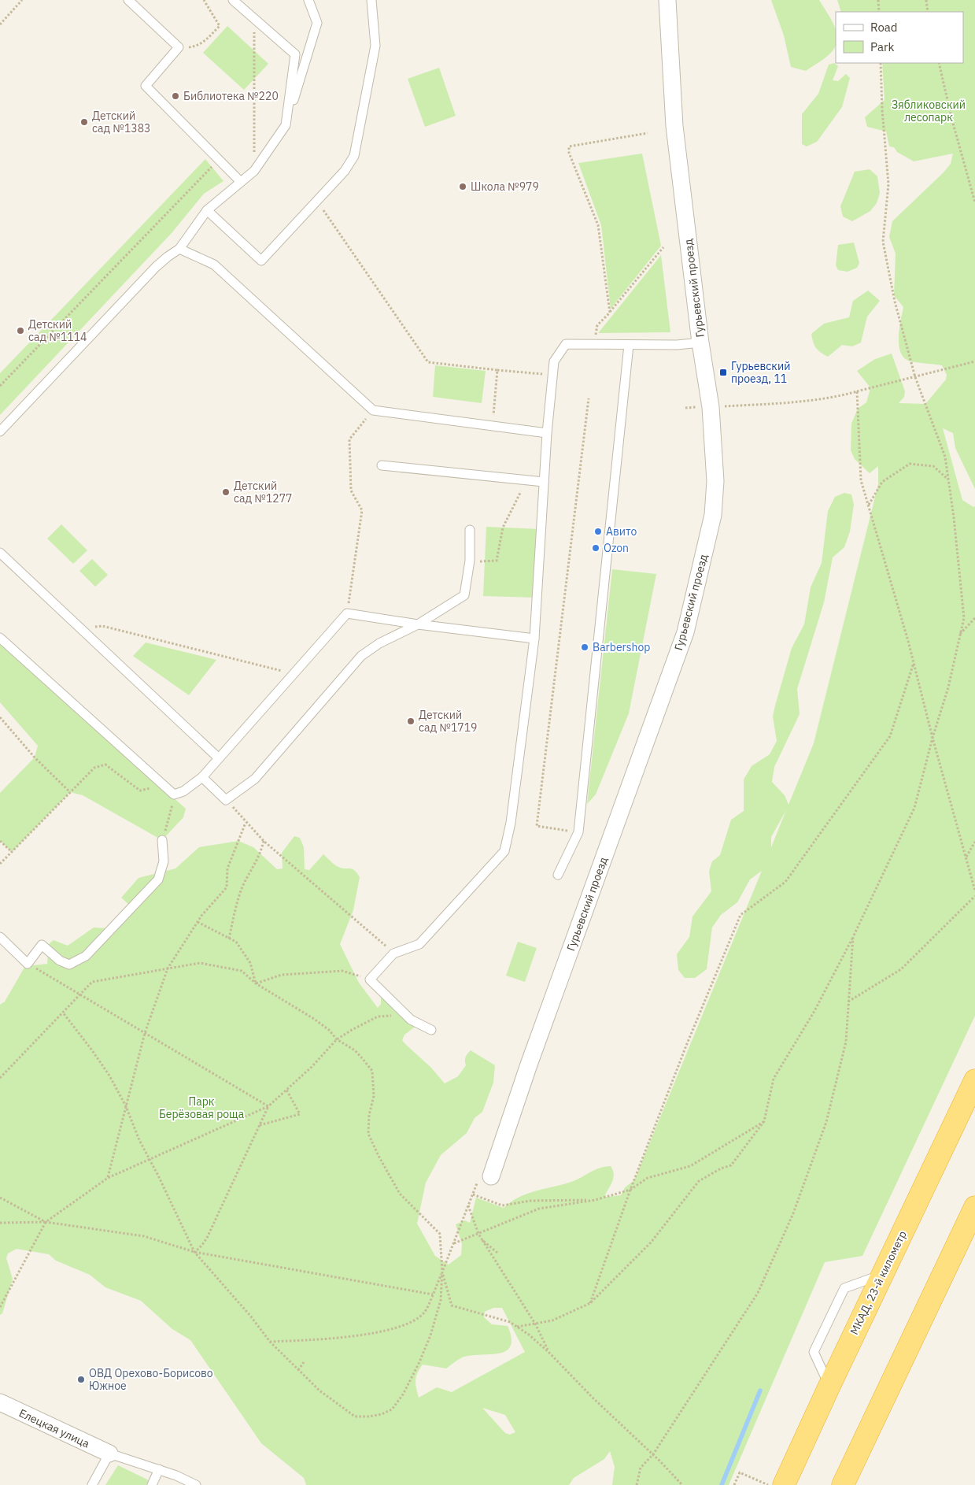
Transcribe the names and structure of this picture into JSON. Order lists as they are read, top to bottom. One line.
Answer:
{"streets":{"highway":["МКАД, 23-й километр"],"street":["Гурьевский проезд","Елецкая улица"]},"parks":["Зябликовский лесопарк","Парк Берёзовая роща"],"places":{"other":["Библиотека №220","Детский сад №1383","Школа №979","Детский сад №1114","Детский сад №1277","Авито","Ozon","Barbershop","Детский сад №1719","ОВД Орехово-Борисово Южное"],"transit":["Гурьевский проезд, 11"]},"legend":["Road","Park"]}
